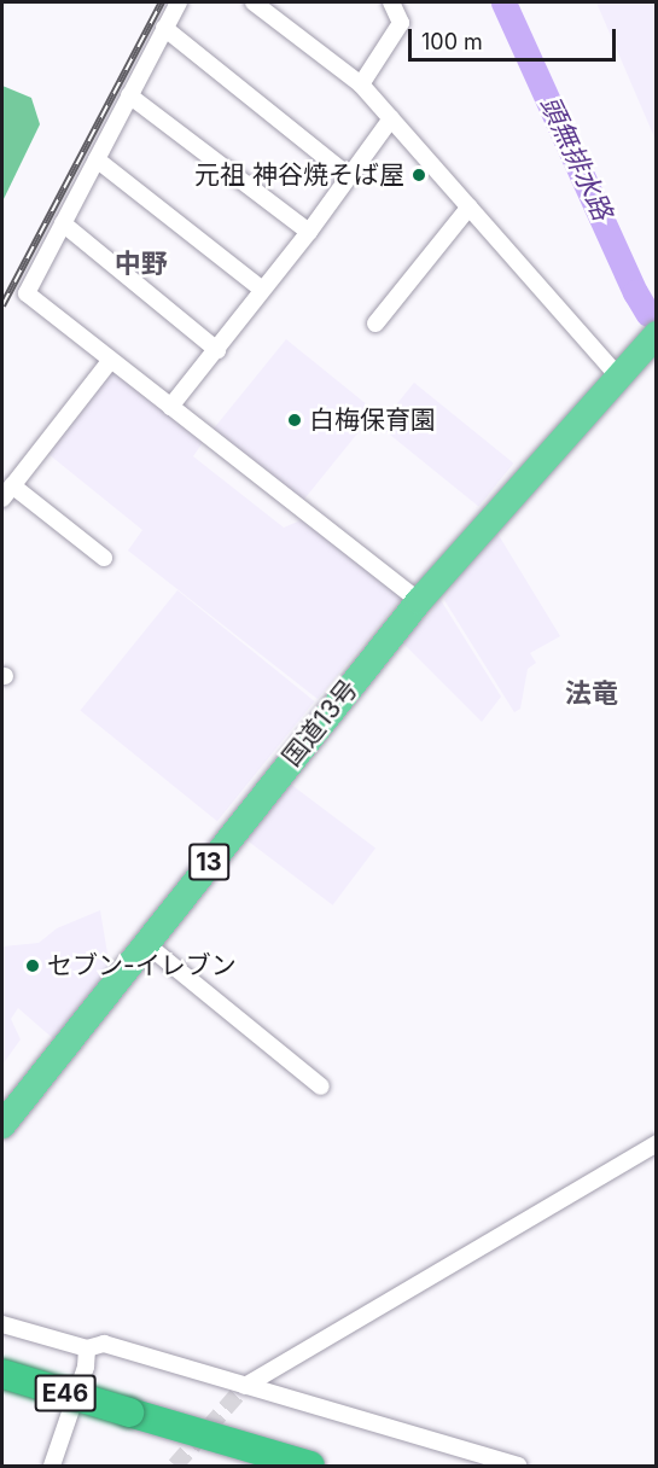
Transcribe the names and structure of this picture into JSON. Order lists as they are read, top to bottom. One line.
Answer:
{"streets":{"highway":["国道13号","13","E46"]},"districts":["中野","法竜"],"water":["頭無排水路"],"places":["元祖 神谷焼そば屋","白梅保育園","セブン-イレブン"],"scale_bar":"100 m"}
